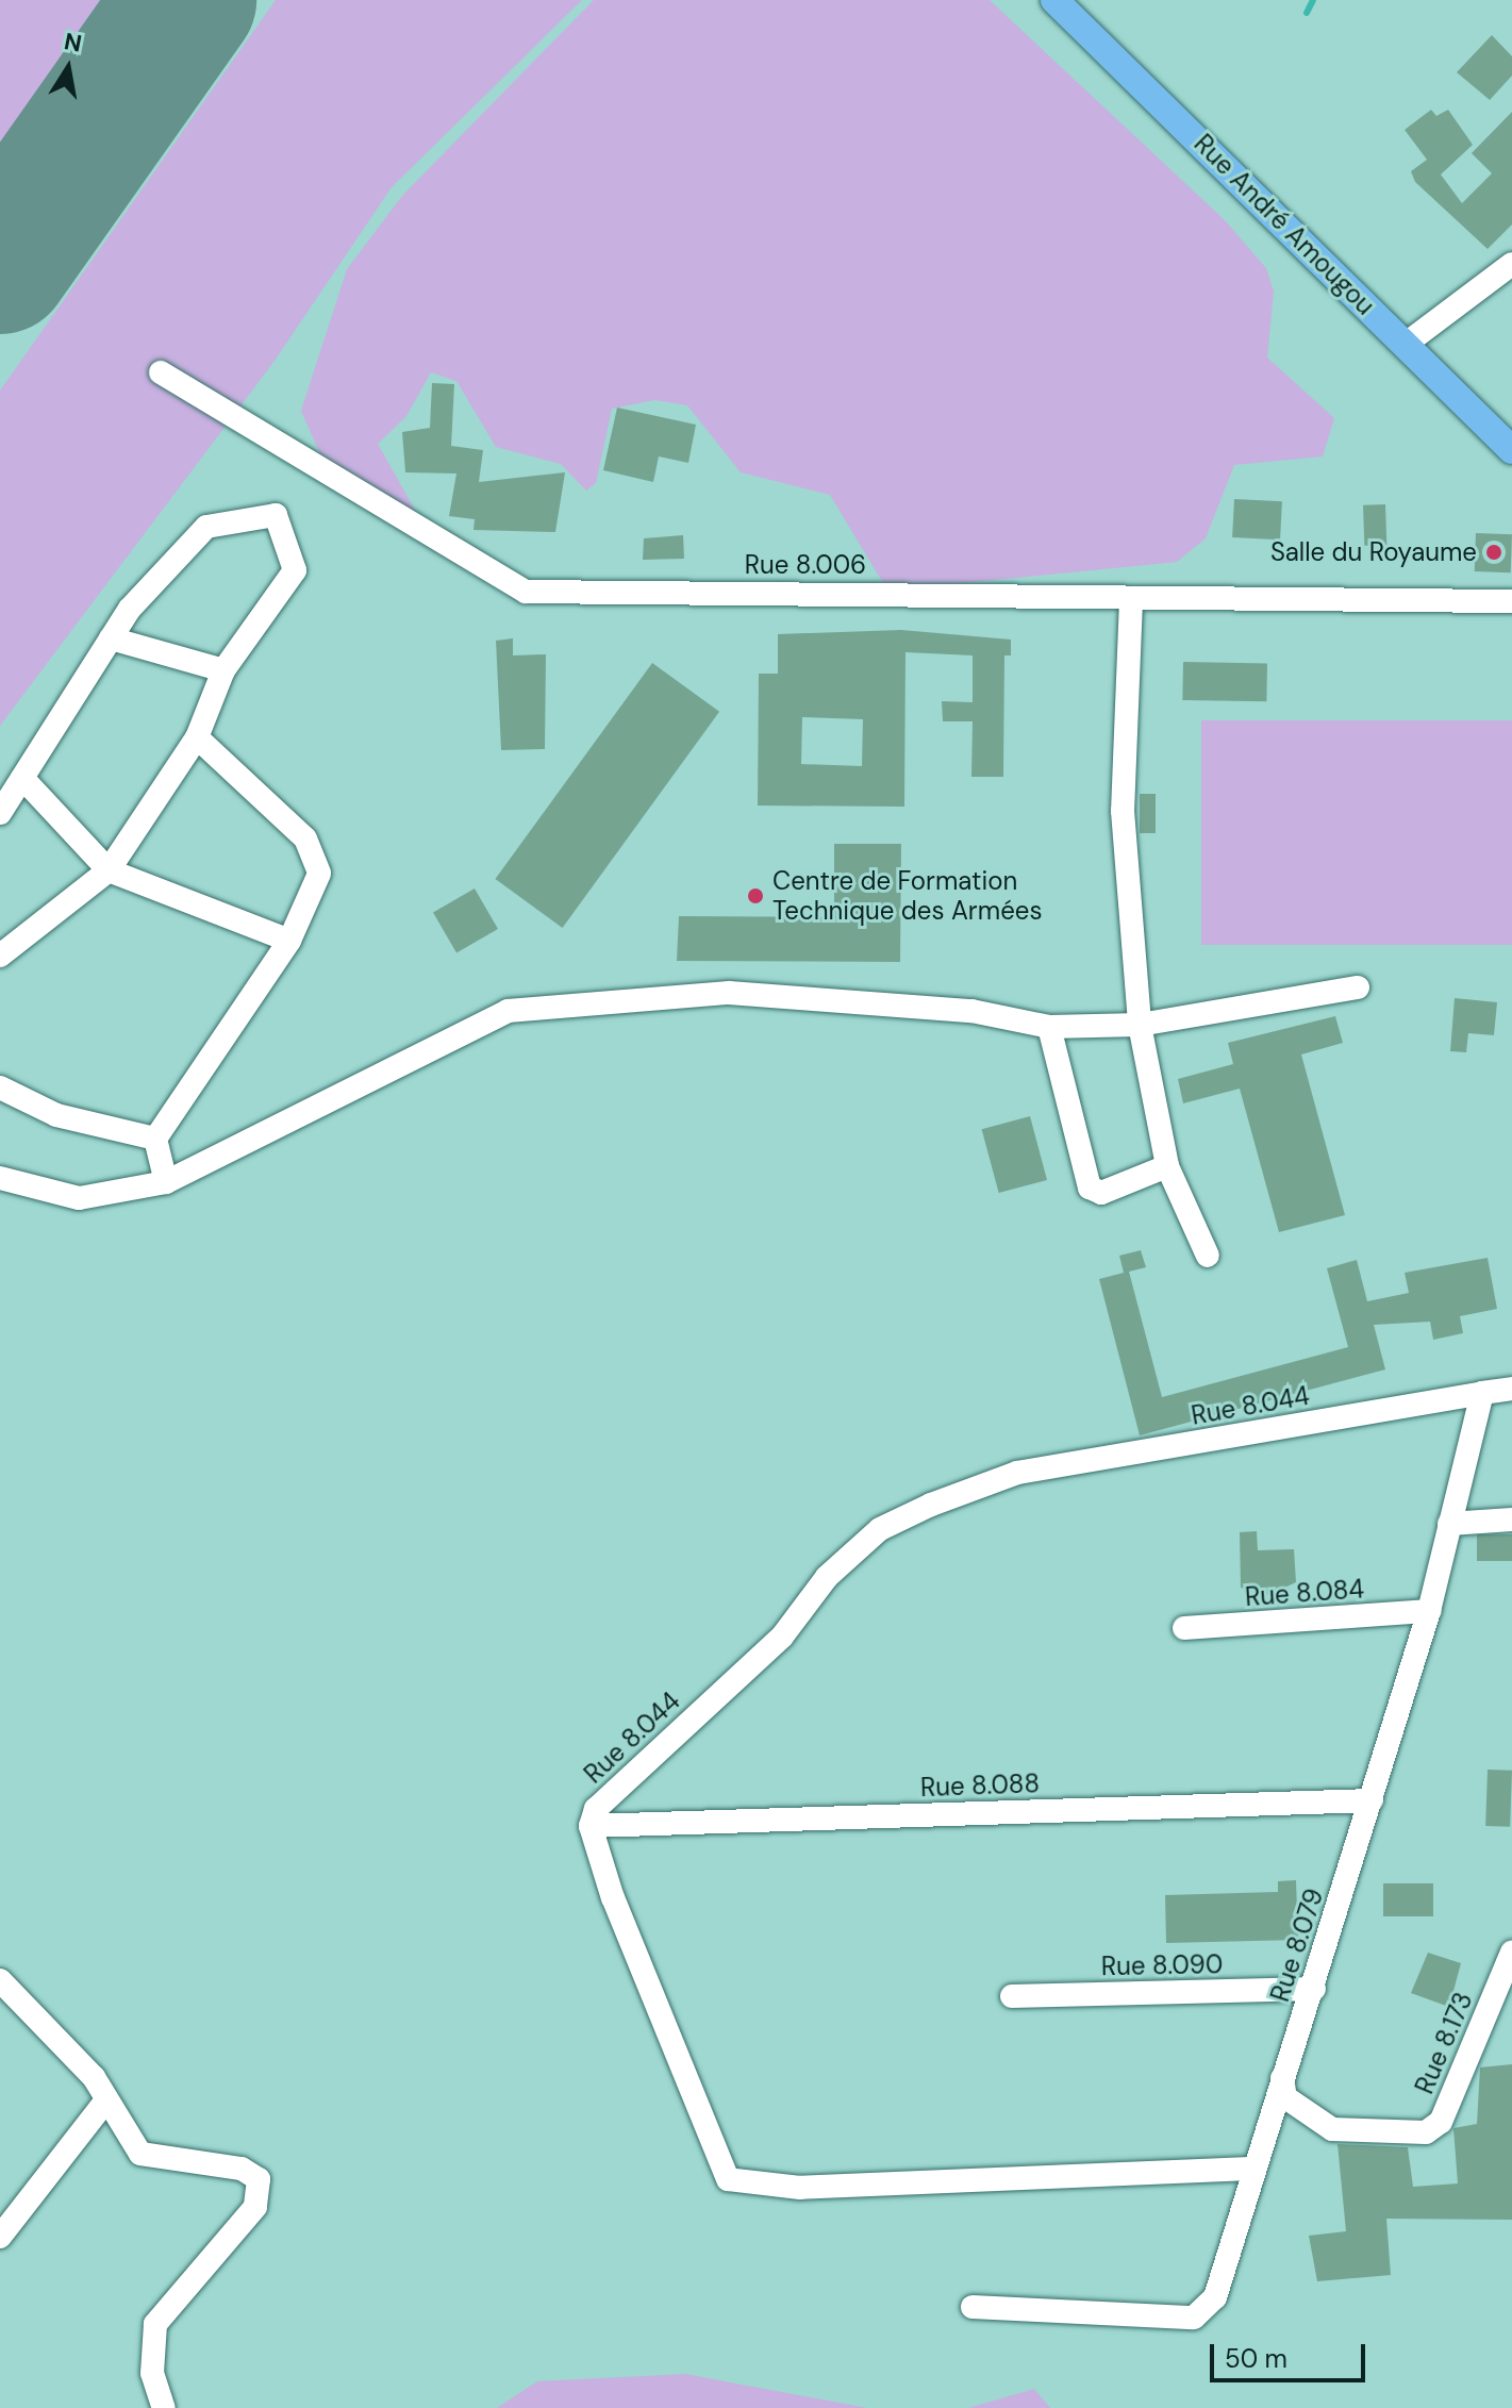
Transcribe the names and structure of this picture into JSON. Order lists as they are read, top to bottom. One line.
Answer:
{"streets":{"main road":["Rue André Amougou"],"street":["Rue 8.006","Rue 8.044","Rue 8.084","Rue 8.088","Rue 8.079","Rue 8.090","Rue 8.173"]},"crossings":[["Rue 8.044","Rue 8.088"],["Rue 8.044","Rue 8.079"],["Rue 8.084","Rue 8.079"],["Rue 8.088","Rue 8.079"],["Rue 8.079","Rue 8.090"],["Rue 8.079","Rue 8.173"]],"places":["Salle du Royaume","Centre de Formation Technique des Armées"],"scale_bar":"50 m","north":"top"}
